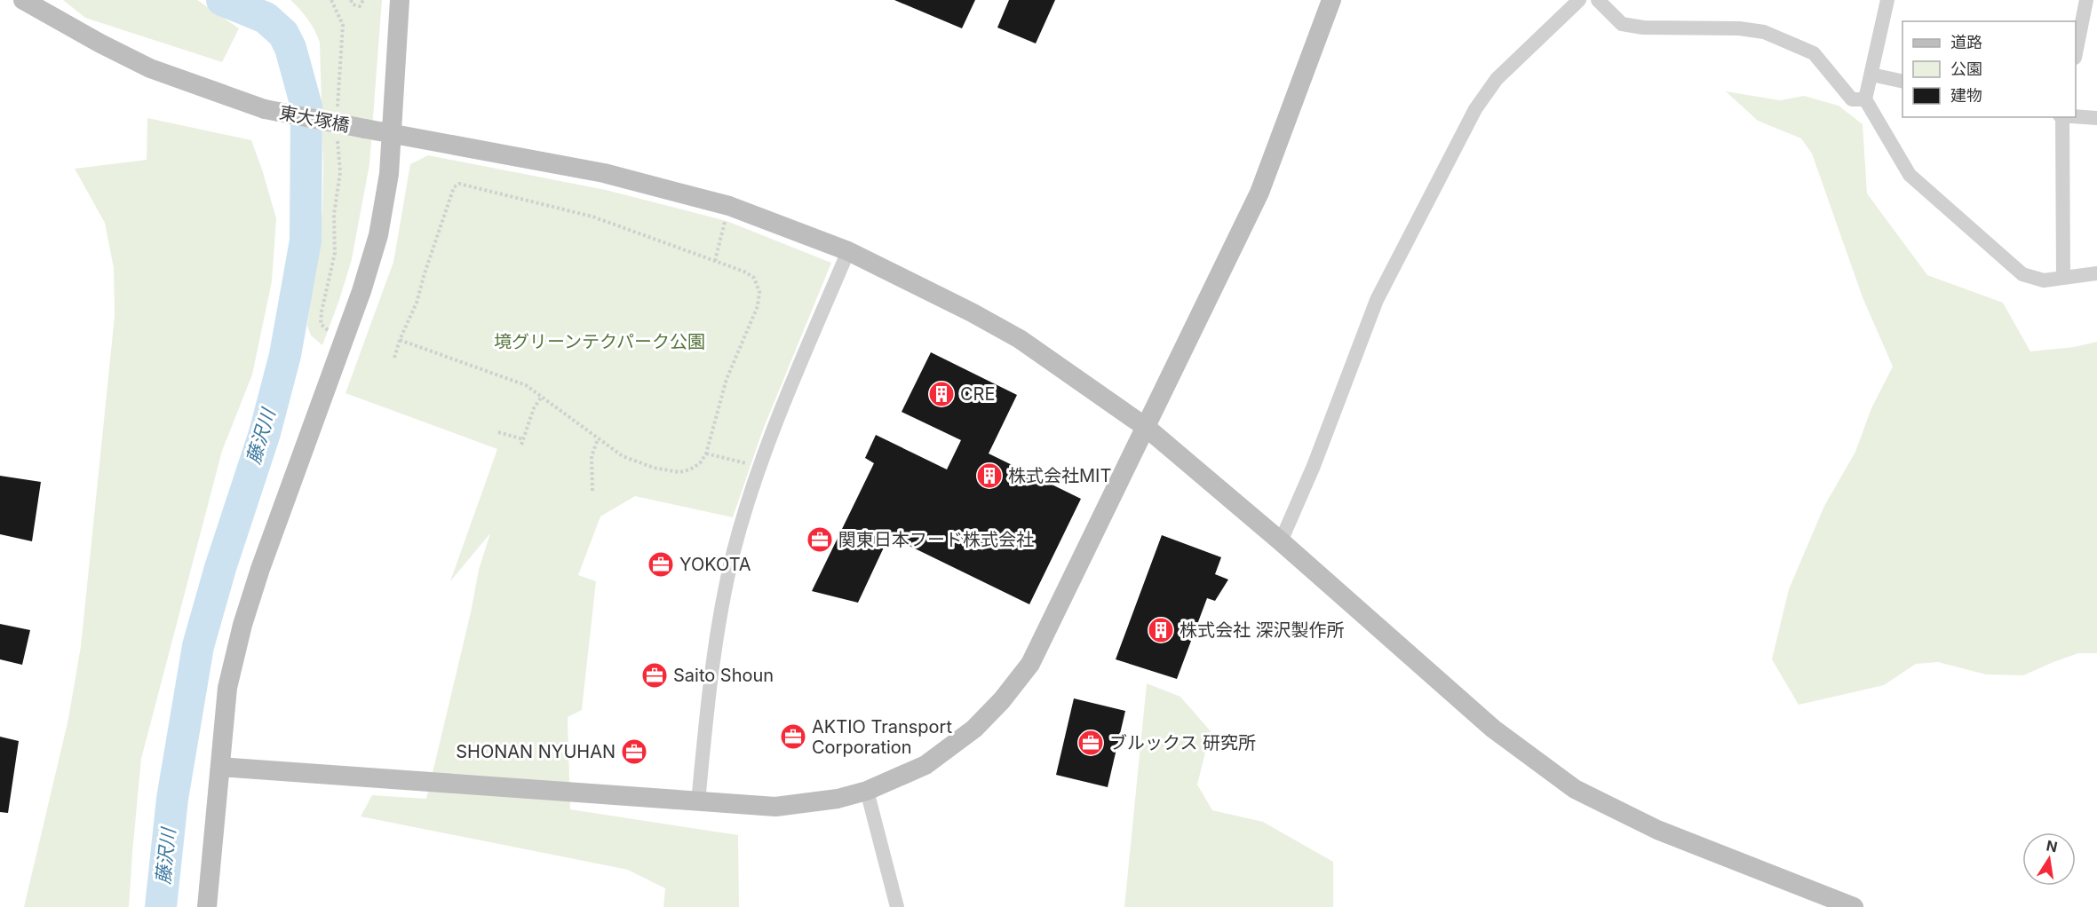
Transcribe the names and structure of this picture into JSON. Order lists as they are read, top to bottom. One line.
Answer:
{"streets":{"street":["東大塚橋"]},"water":["藤沢川"],"parks":["境グリーンテクパーク公園"],"places":{"building":["CRE","株式会社MIT","株式会社 深沢製作所"],"office":["関東日本フード株式会社","YOKOTA","Saito Shoun","AKTIO Transport Corporation","ブルックス 研究所","SHONAN NYUHAN"]},"legend":["道路","公園","建物"],"north":"top"}
